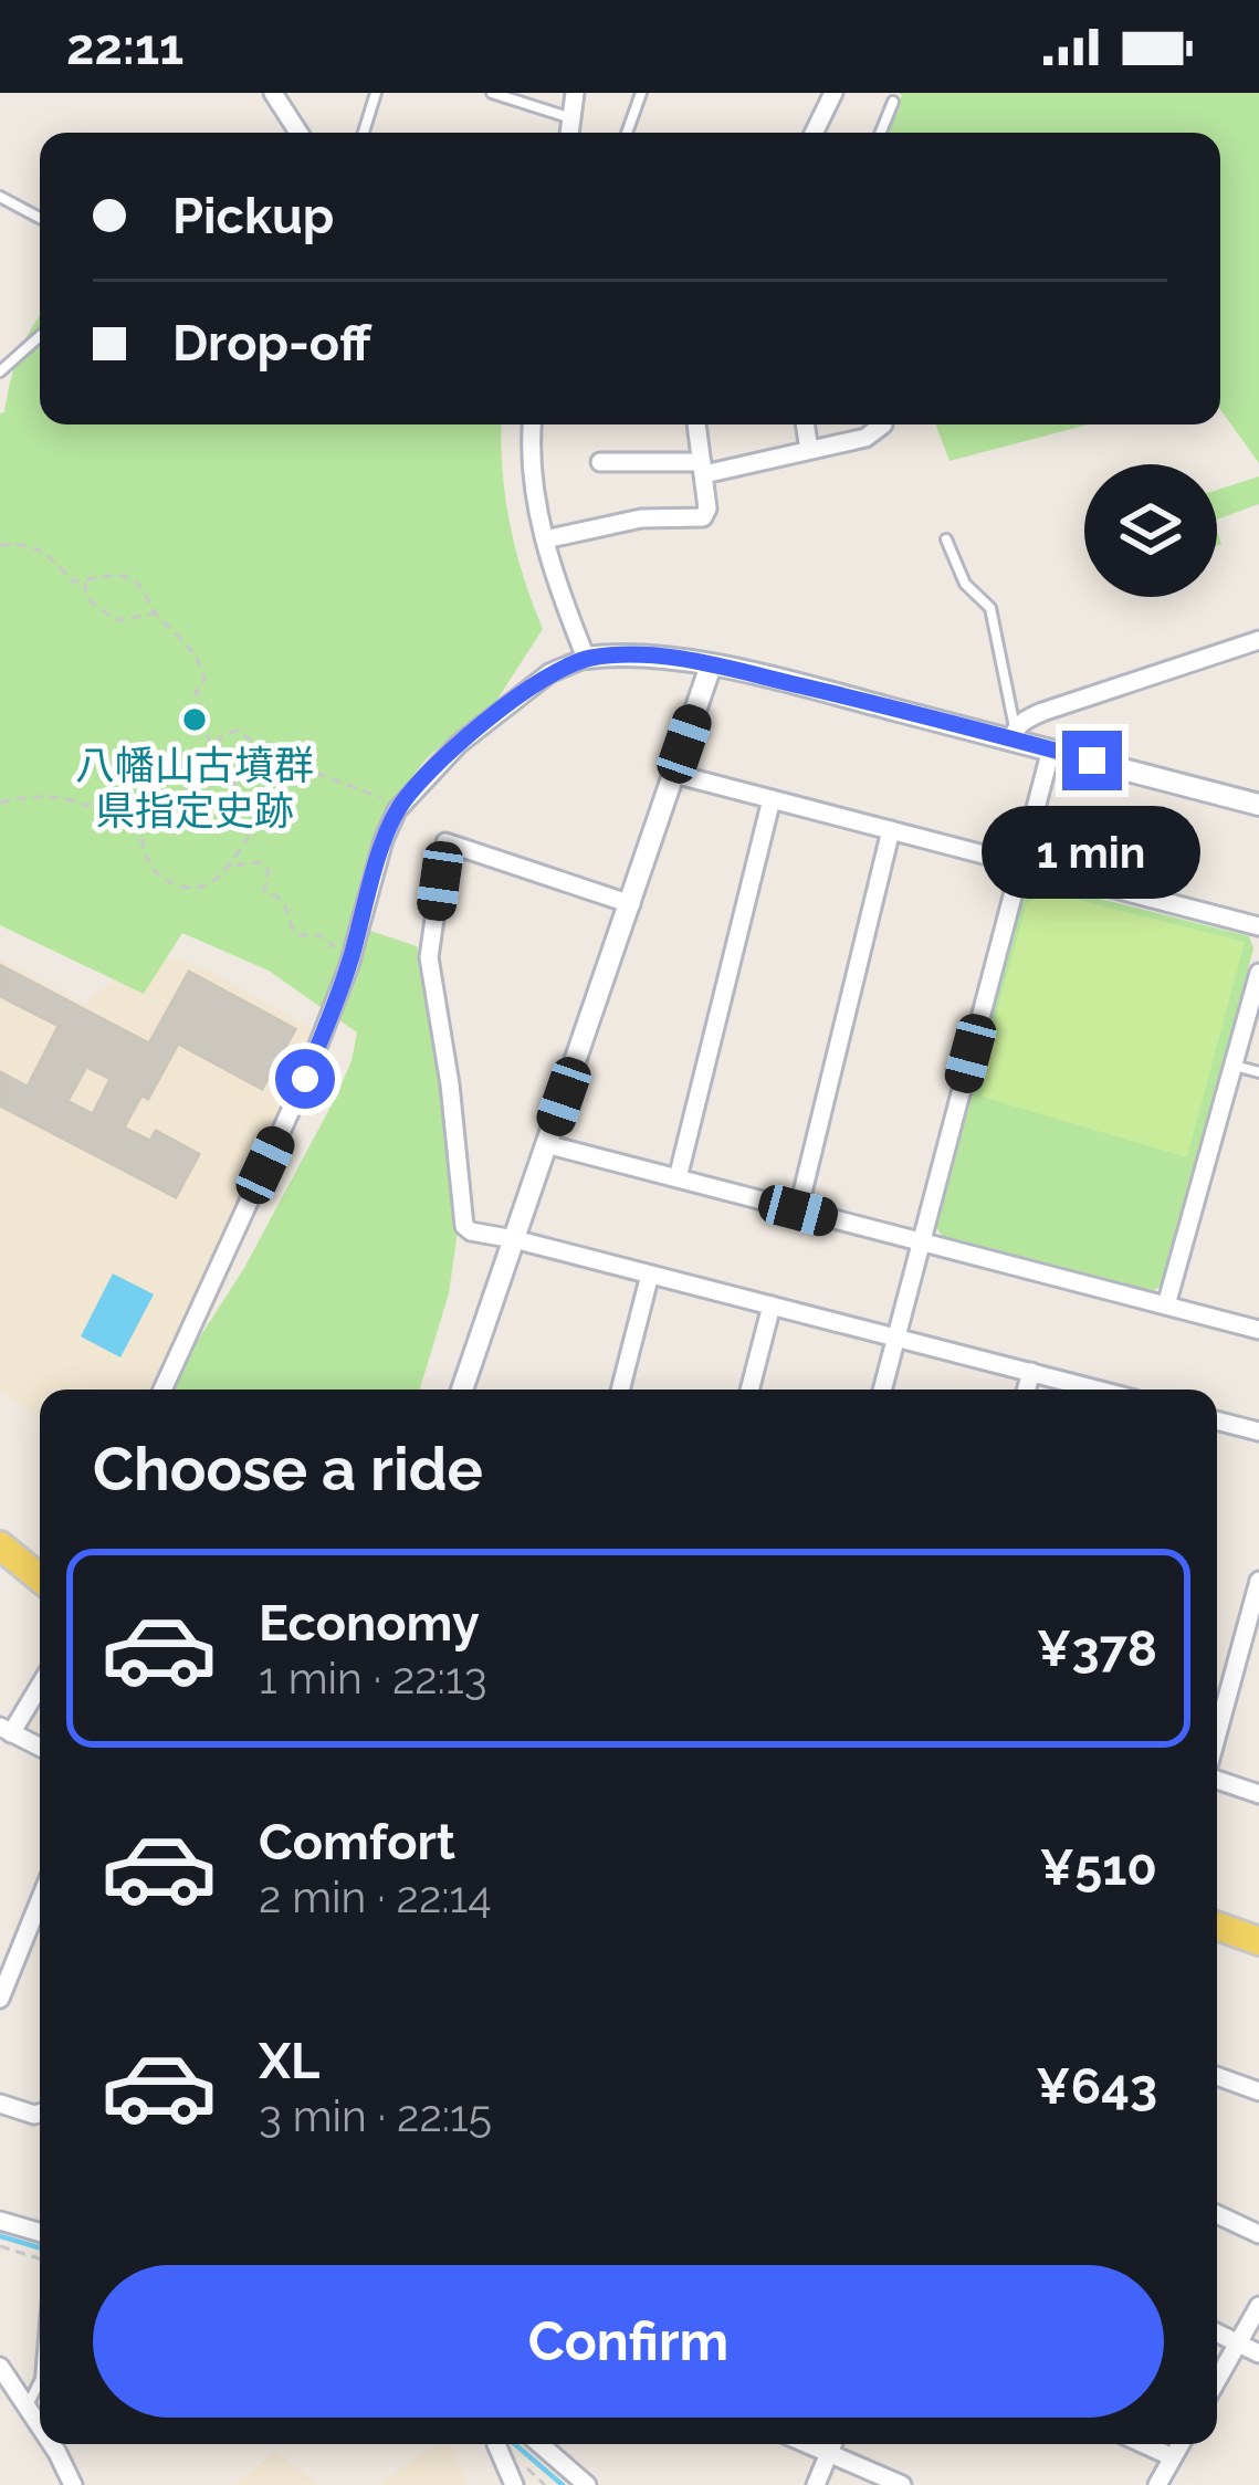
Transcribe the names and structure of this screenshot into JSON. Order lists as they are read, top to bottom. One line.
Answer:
{"places":["八幡山古墳群 県指定史跡"],"page":{"status":"22:11","banner":["Pickup","Drop-off"],"bubble":"1 min","heading":"Choose a ride","list":[{"name":"Economy","note":"1 min · 22:13","value":"¥378"},{"name":"Comfort","note":"2 min · 22:14","value":"¥510"},{"name":"XL","note":"3 min · 22:15","value":"¥643"}],"buttons":"Confirm"}}
